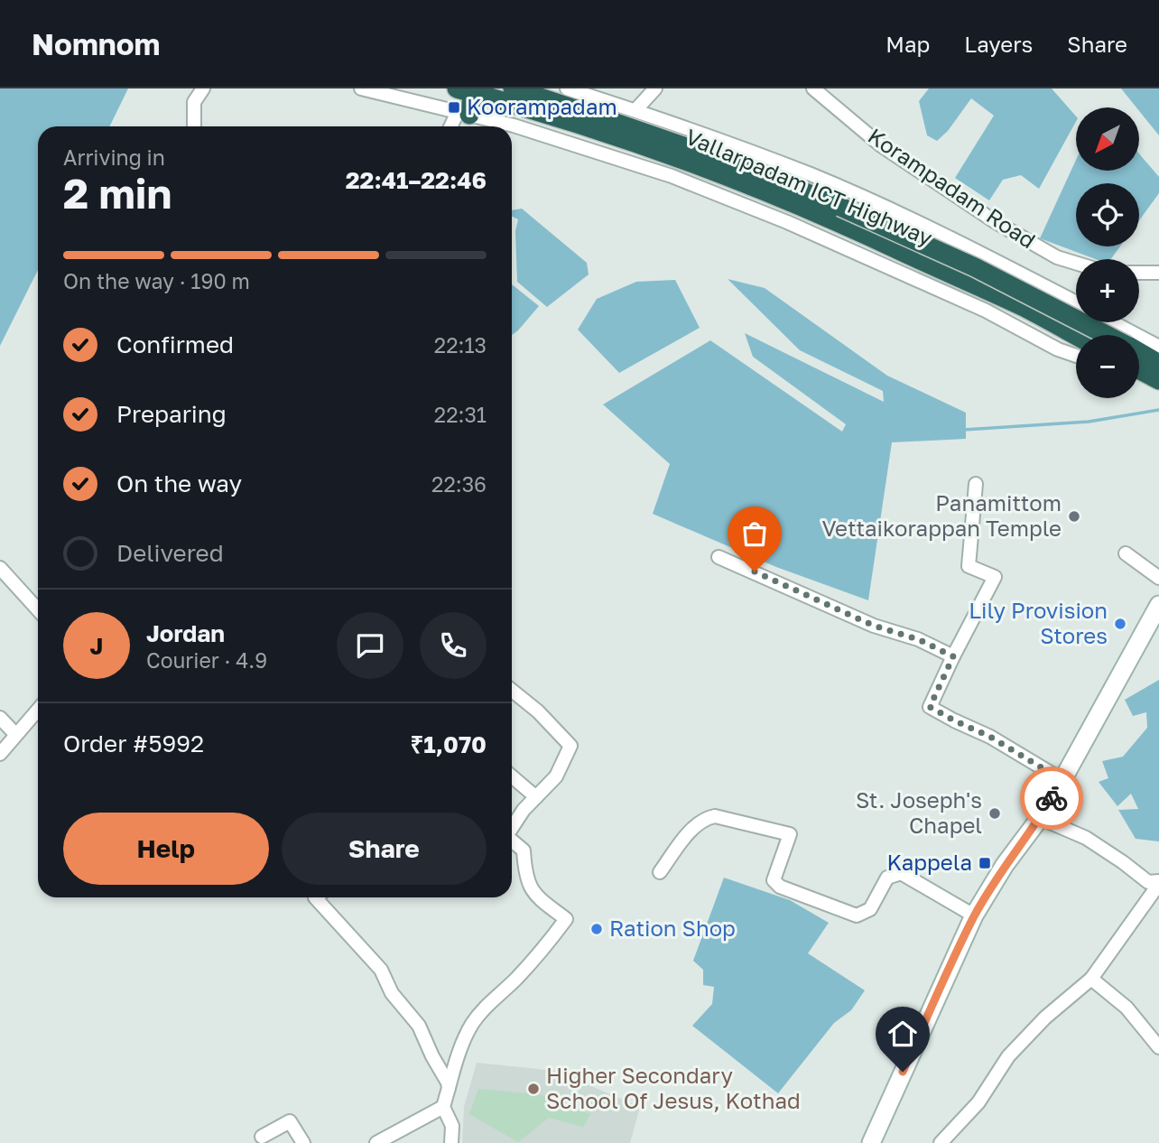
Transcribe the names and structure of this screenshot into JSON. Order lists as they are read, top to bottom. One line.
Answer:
{"streets":{"highway":["Vallarpadam ICT Highway"],"street":["Korampadam Road"]},"places":{"transit":["Koorampadam","Kappela"],"other":["Panamittom Vettaikorappan Temple","Lily Provision Stores","St. Joseph's Chapel","Ration Shop","Higher Secondary School Of Jesus, Kothad"]},"north":"bottom left","page":{"header":"Nomnom","nav":["Map","Layers","Share"],"map_buttons":["+","−"],"heading":["2 min","Arriving in","22:41–22:46"],"panel":["Jordan","Courier · 4.9","Order #5992","₹1,070"],"bar":"On the way · 190 m","list":[["Confirmed","22:13"],["Preparing","22:31"],["On the way","22:36"],"Delivered"],"round":"J","buttons":["Help","Share"]}}
